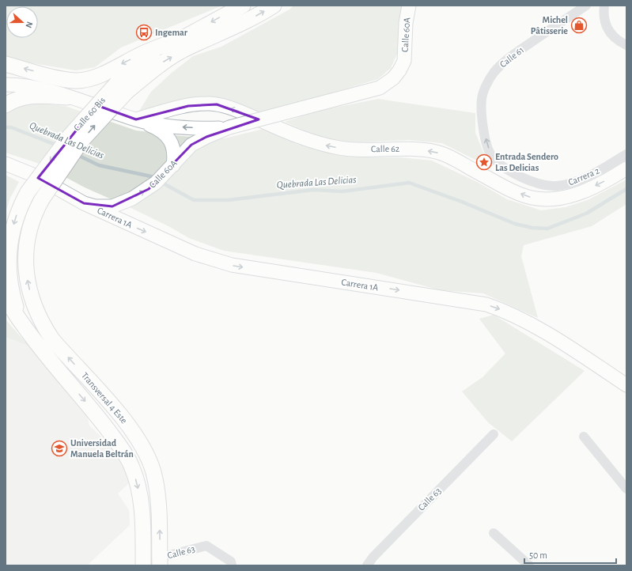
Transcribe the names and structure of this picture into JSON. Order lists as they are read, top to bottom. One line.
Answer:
{"streets":{"main road":["Calle 60 Bis","Transversal 4 Este"],"street":["Calle 60A","Calle 61","Calle 62","Carrera 2","Carrera 1A","Calle 63"]},"crossings":[["Calle 60A","Calle 62"],["Calle 60A","Carrera 1A"],["Calle 61","Carrera 2"],["Calle 60 Bis","Transversal 4 Este"],["Transversal 4 Este","Calle 63"]],"one_way":["Calle 62","Carrera 1A"],"water":["Quebrada Las Delicias"],"places":{"shop":["Michel Pâtisserie"],"bus stop":["Ingemar"],"place":["Entrada Sendero Las Delicias"],"school or university":["Universidad Manuela Beltrán"]},"scale_bar":"50 m","north":"right"}
